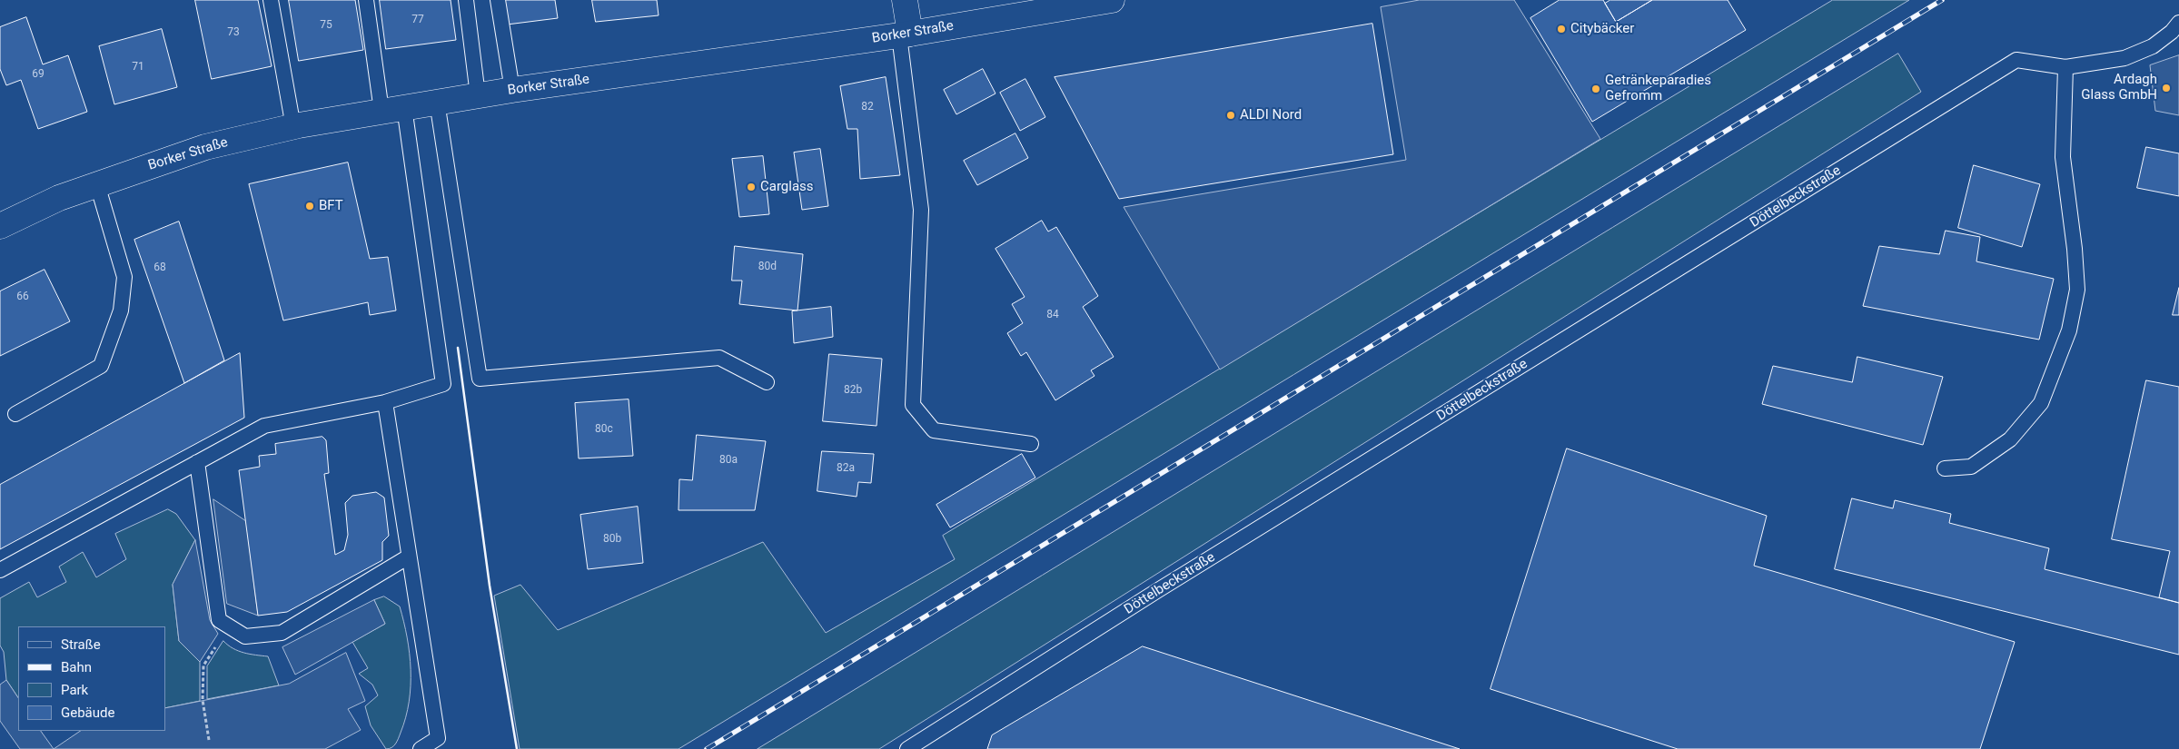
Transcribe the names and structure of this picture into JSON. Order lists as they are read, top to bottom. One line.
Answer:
{"streets":{"main road":["Borker Straße"],"lane":["Döttelbeckstraße"]},"places":["Citybäcker","Ardagh Glass GmbH","Getränkeparadies Gefromm","ALDI Nord","Carglass","BFT"],"house_numbers":["77","75","73","71","69","82","80d","68","66","84","82b","80c","80a","82a","80b"],"legend":["Straße","Bahn","Park","Gebäude"]}
